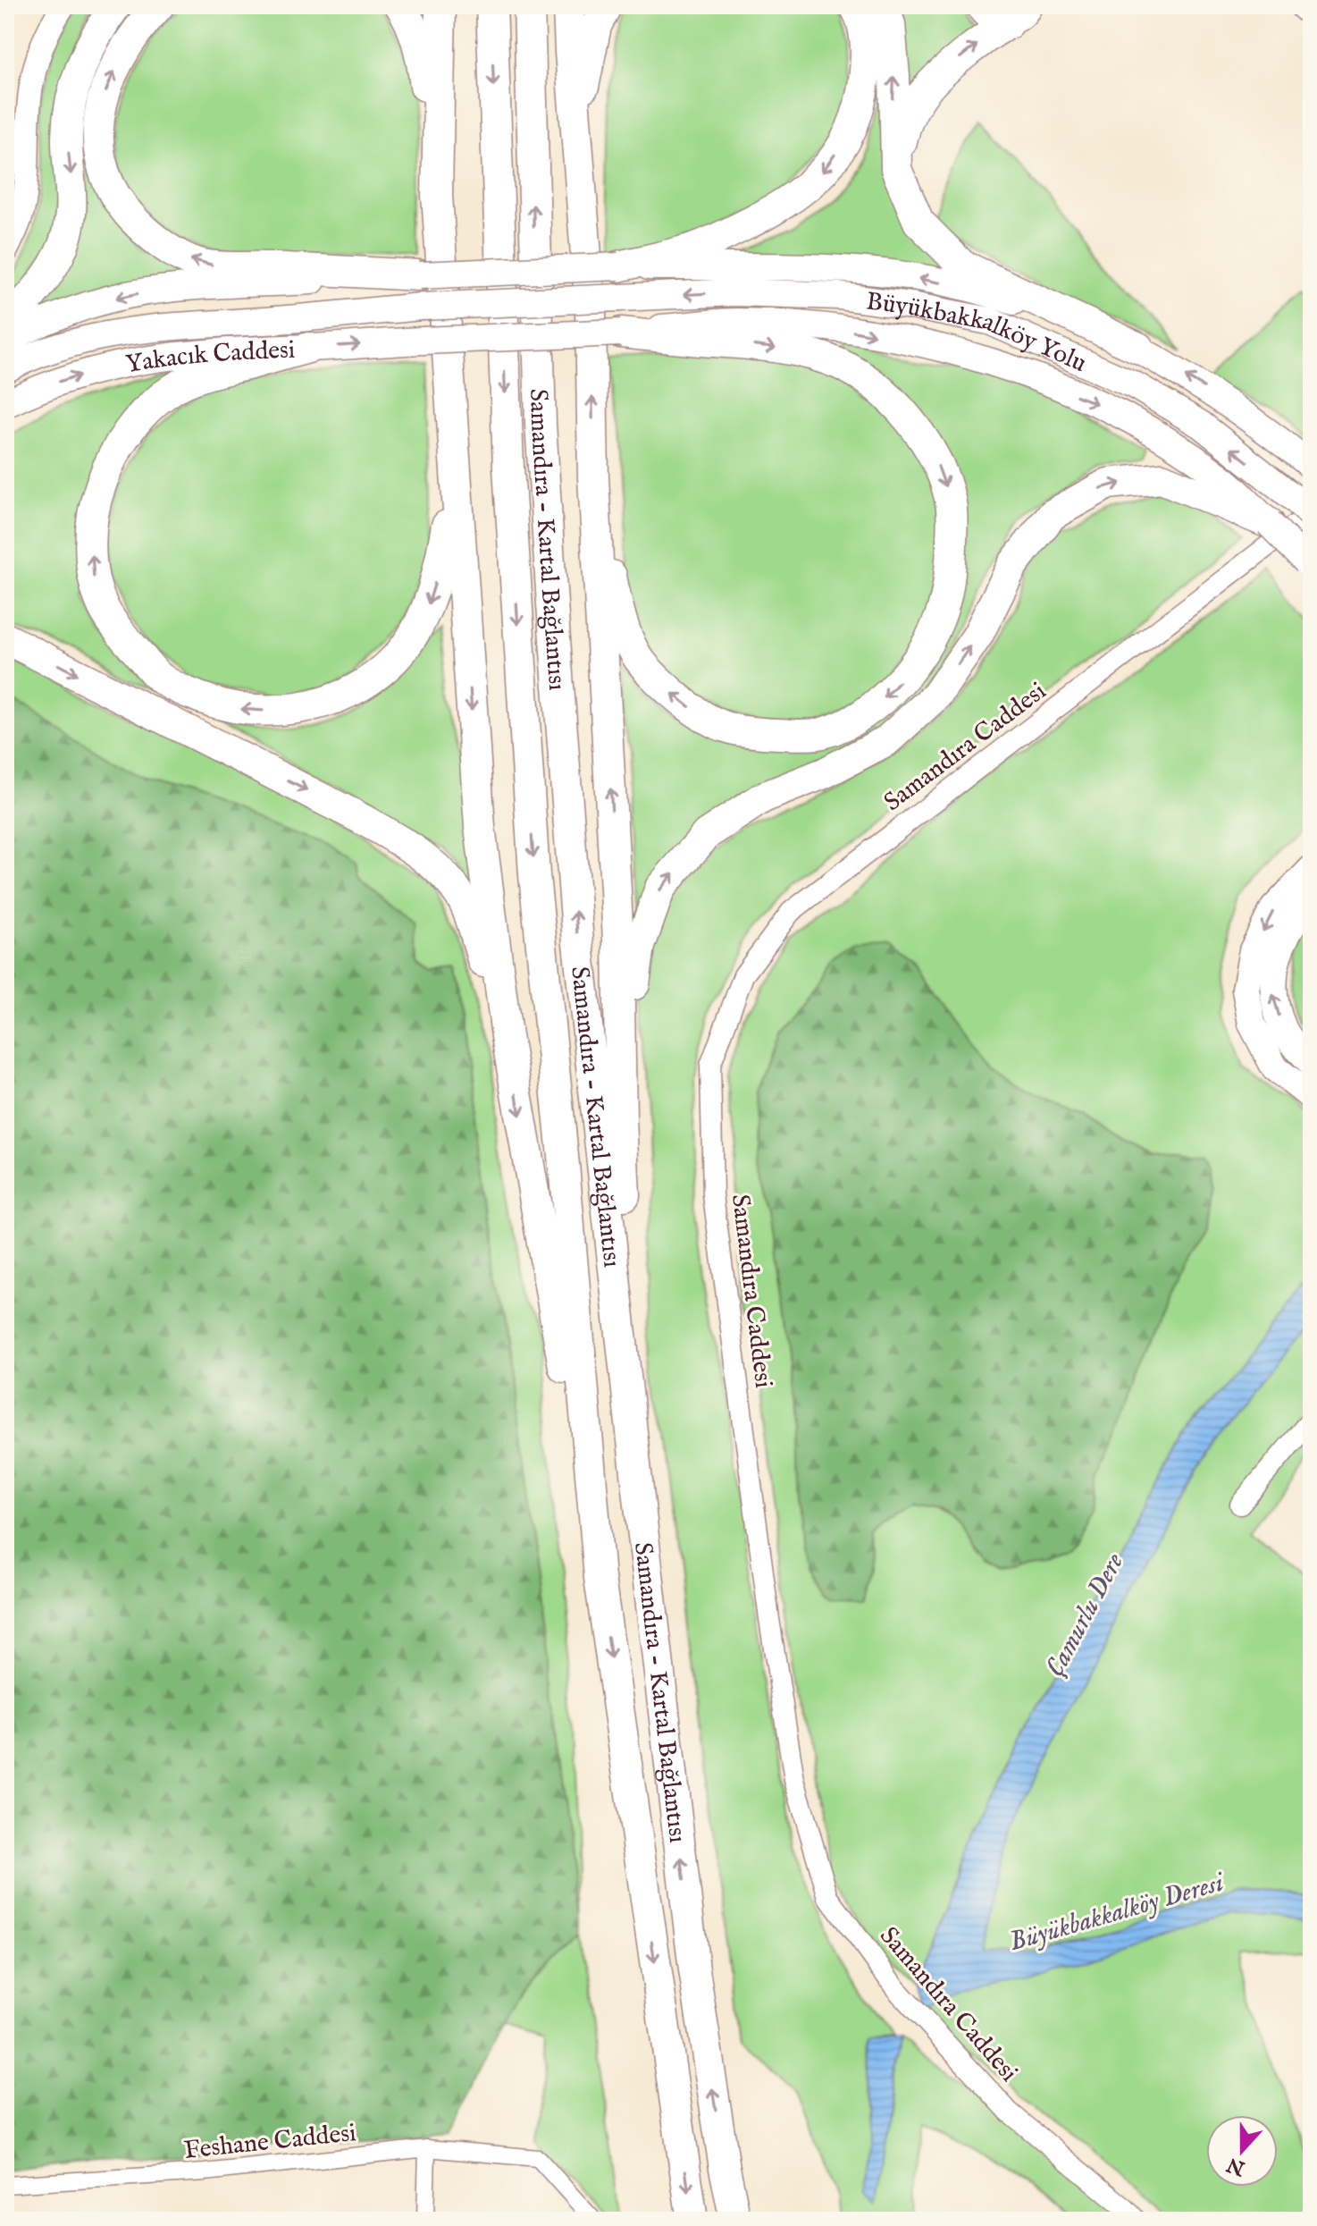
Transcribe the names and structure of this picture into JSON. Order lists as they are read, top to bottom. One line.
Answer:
{"streets":{"highway":["Büyükbakkalköy Yolu","Yakacık Caddesi","Samandıra - Kartal Bağlantısı"],"street":["Samandıra Caddesi","Feshane Caddesi"]},"crossings":[["Büyükbakkalköy Yolu","Yakacık Caddesi"],["Büyükbakkalköy Yolu","Samandıra Caddesi"]],"water":["Çamurlu Dere","Büyükbakkalköy Deresi"],"north":"bottom"}
